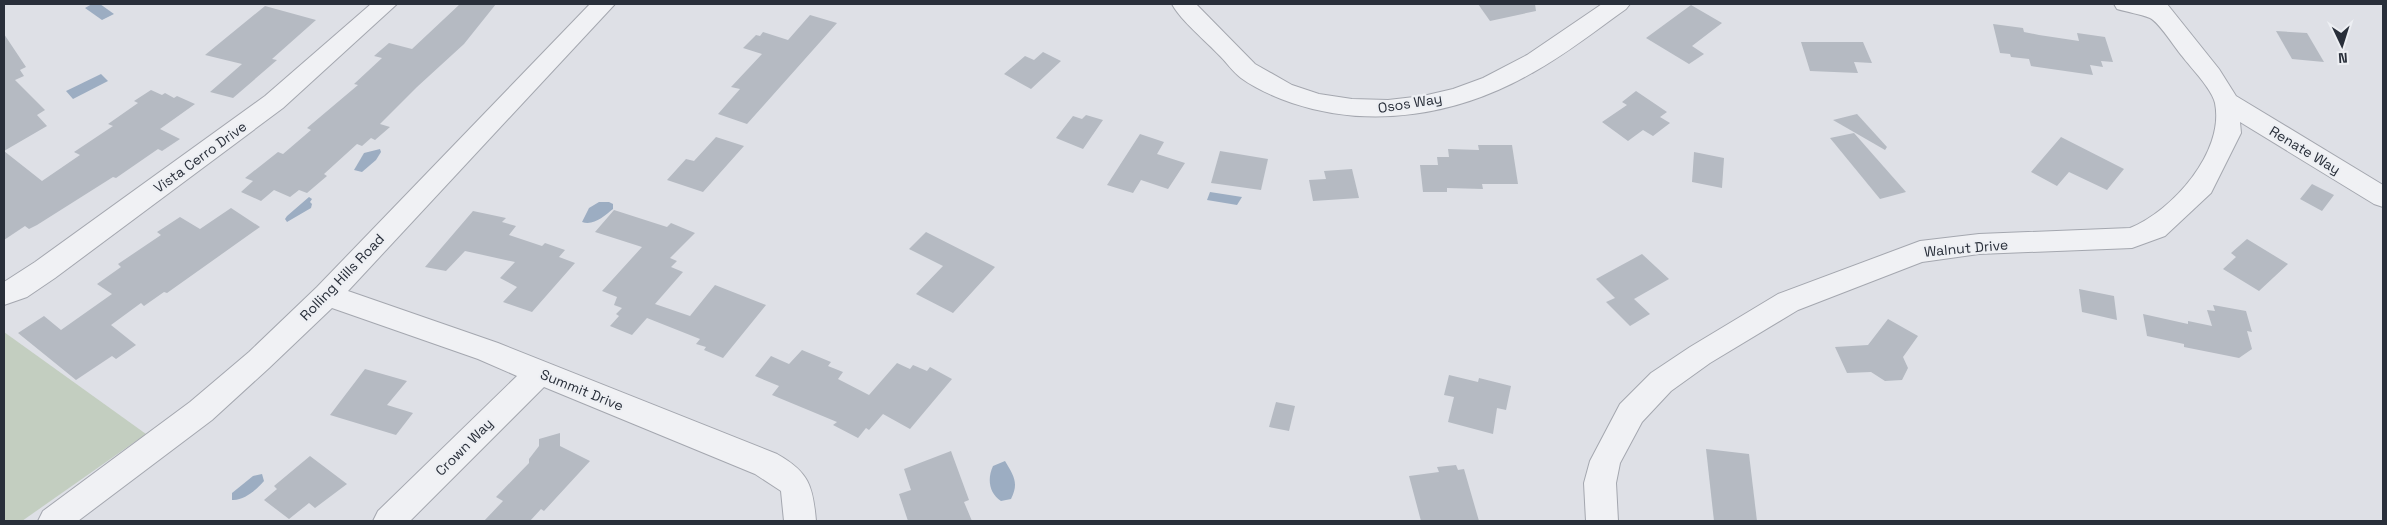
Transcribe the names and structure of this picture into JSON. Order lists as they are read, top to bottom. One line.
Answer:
{"streets":{"street":["Osos Way","Renate Way","Vista Cerro Drive","Walnut Drive","Rolling Hills Road","Summit Drive","Crown Way"]},"crossings":[["Renate Way","Walnut Drive"],["Rolling Hills Road","Summit Drive"],["Summit Drive","Crown Way"]],"north":"bottom"}
